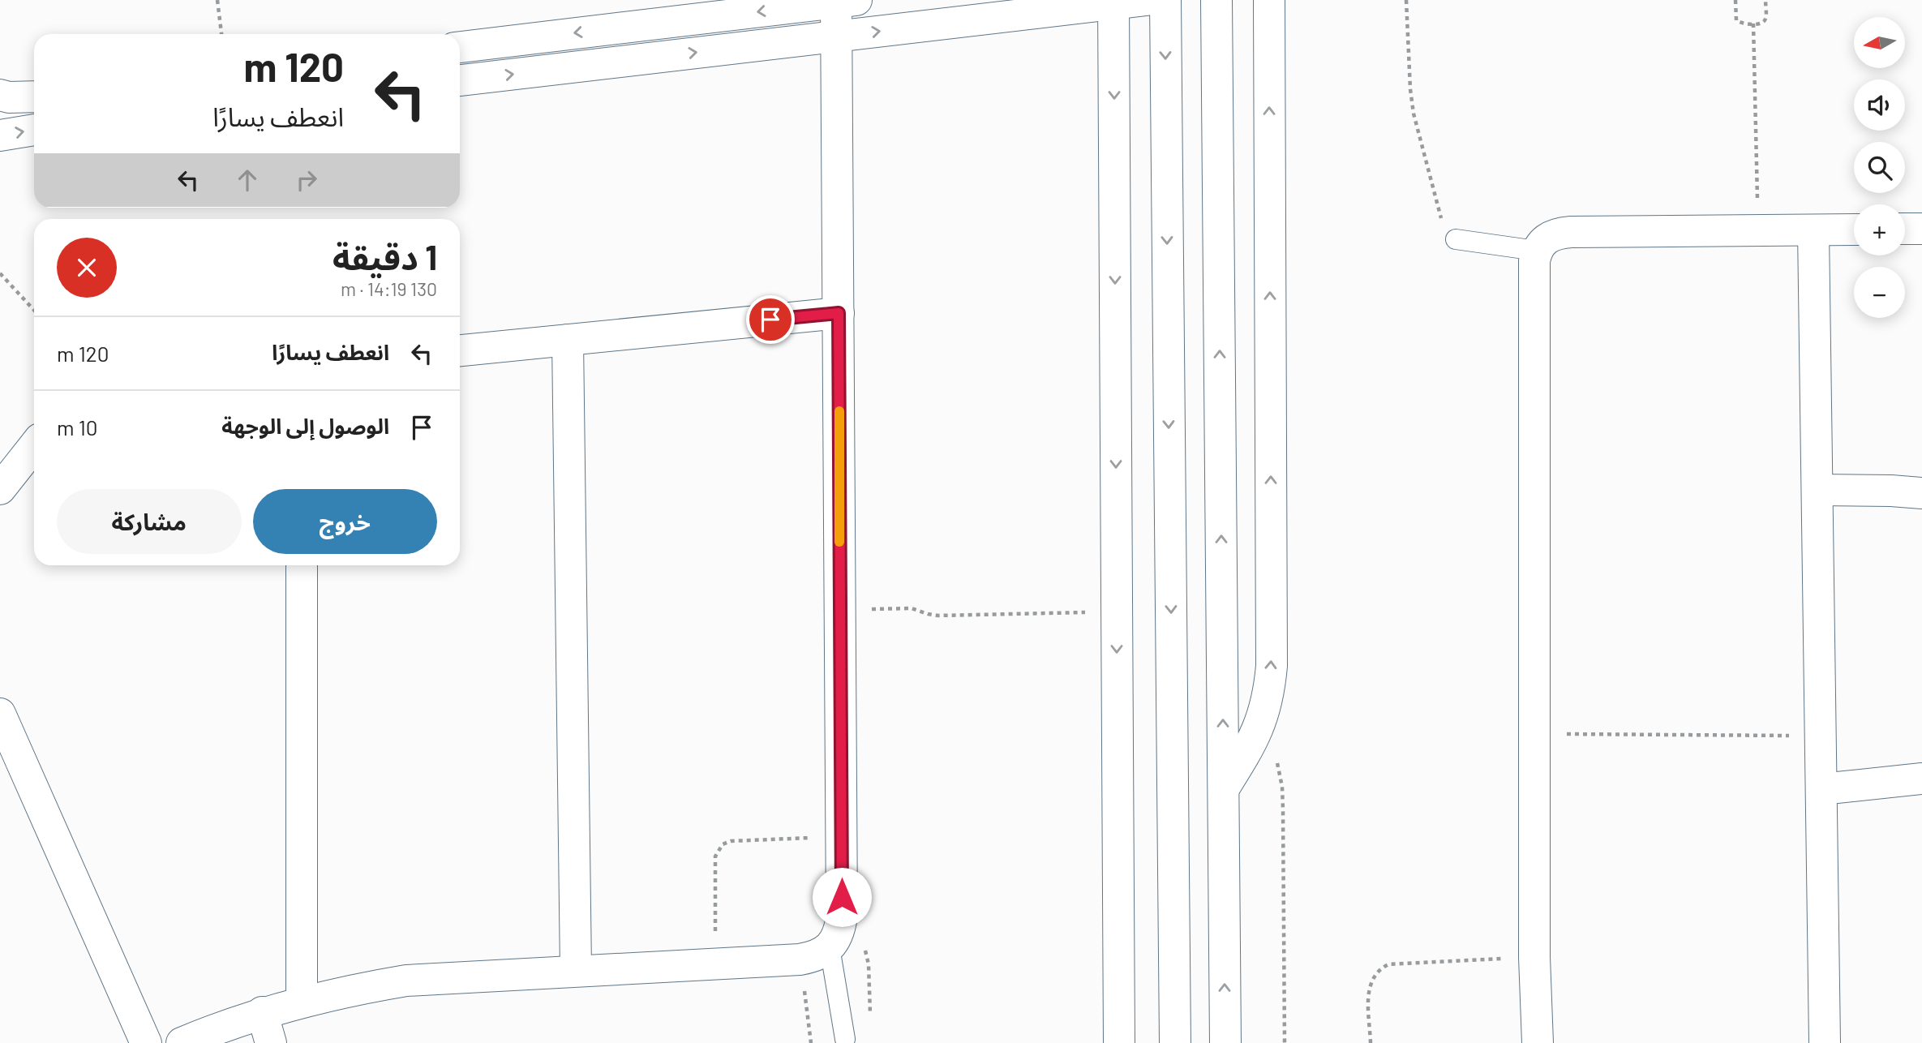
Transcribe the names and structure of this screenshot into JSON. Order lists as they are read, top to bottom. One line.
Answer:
{"north":"left","page":{"map_buttons":["+","−"],"turn":["120 m","انعطف يسارًا"],"heading":["1 دقيقة","130 m · 14:19"],"list":[{"name":"انعطف يسارًا","value":"120 m"},{"name":"الوصول إلى الوجهة","value":"10 m"}],"buttons":["خروج","مشاركة"]}}
